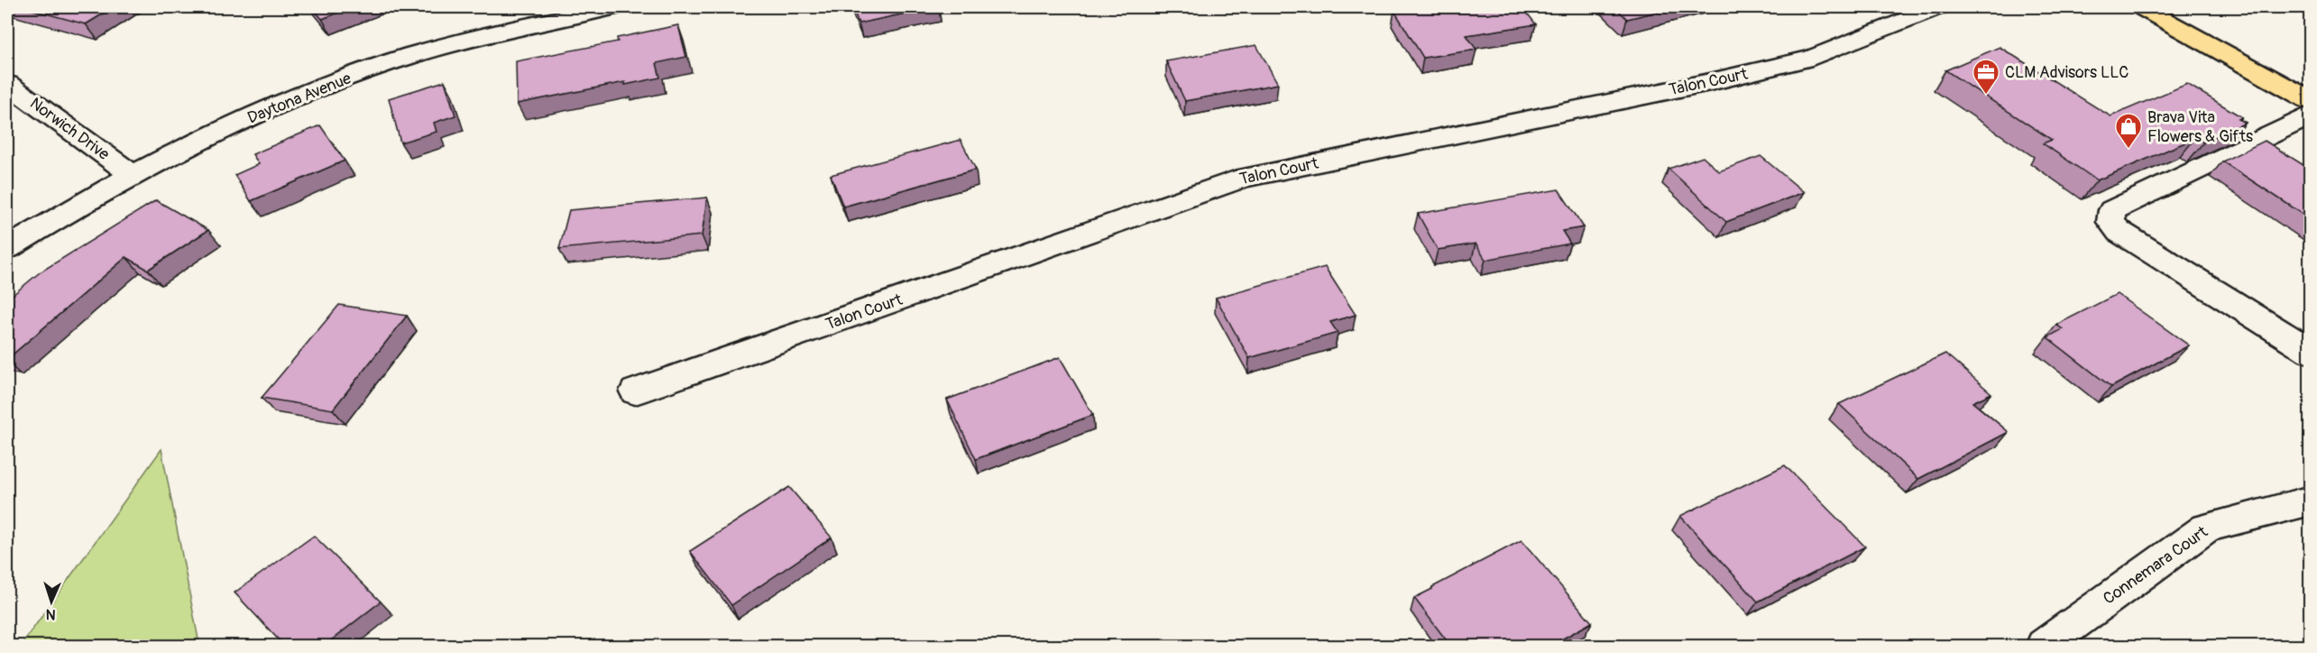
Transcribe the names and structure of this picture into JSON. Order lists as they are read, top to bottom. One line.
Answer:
{"streets":{"street":["Talon Court","Daytona Avenue","Norwich Drive","Connemara Court"]},"crossings":[["Daytona Avenue","Norwich Drive"]],"places":{"office":["CLM Advisors LLC"],"shop":["Brava Vita Flowers & Gifts"]},"north":"bottom"}
